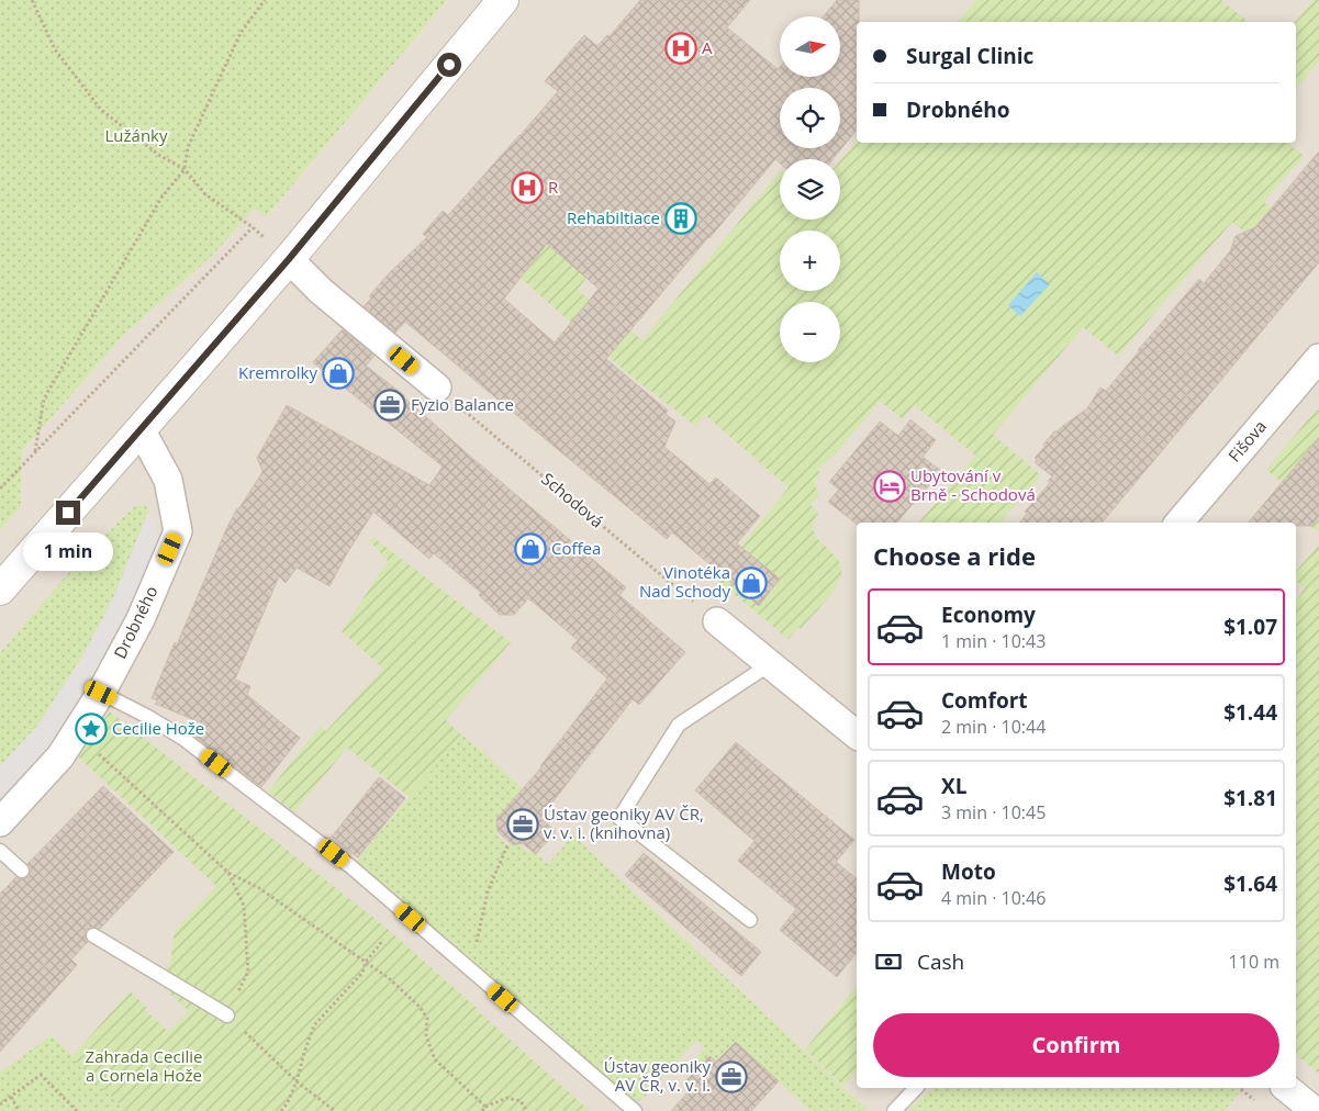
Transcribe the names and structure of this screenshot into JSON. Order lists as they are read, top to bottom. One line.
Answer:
{"streets":{"street":["Fišova","Drobného"],"path":["Schodová"]},"parks":["Lužánky","Zahrada Cecilie a Cornela Hože"],"places":{"hospital":["A","R"],"building":["Rehabiltiace"],"shop":["Kremrolky","Coffea","Vinotéka Nad Schody"],"office":["Fyzio Balance","Ústav geoniky AV ČR, v. v. i. (knihovna)","Ústav geoniky AV ČR, v. v. i."],"hotel":["Ubytování v Brně - Schodová"],"place":["Cecilie Hože"]},"north":"right","page":{"map_buttons":["+","−"],"banner":["Surgal Clinic","Drobného"],"heading":"Choose a ride","bubble":"1 min","list":[{"name":"Economy","note":"1 min · 10:43","value":"$1.07"},{"name":"Comfort","note":"2 min · 10:44","value":"$1.44"},{"name":"XL","note":"3 min · 10:45","value":"$1.81"},{"name":"Moto","note":"4 min · 10:46","value":"$1.64"}],"pay":["Cash","110 m"],"buttons":"Confirm"}}
